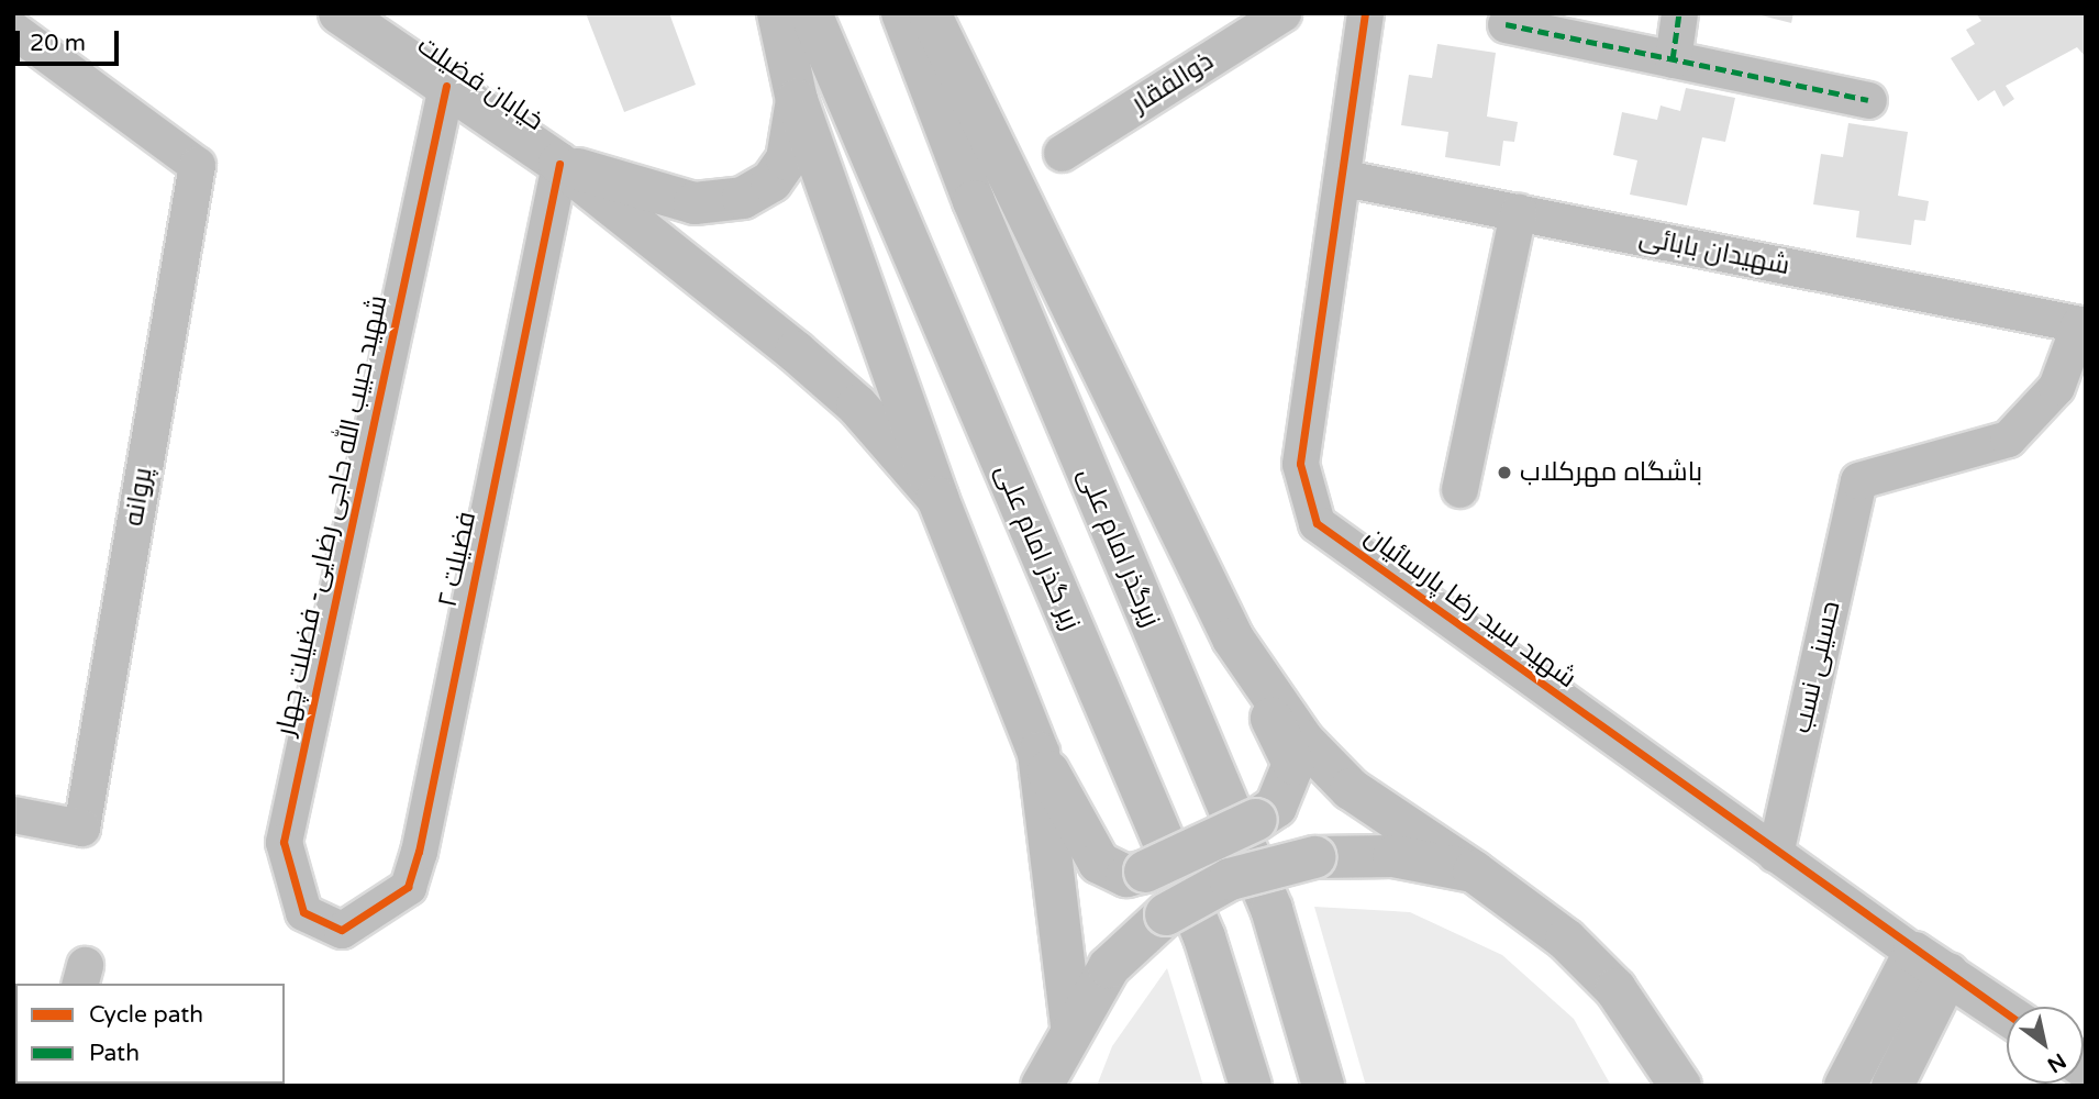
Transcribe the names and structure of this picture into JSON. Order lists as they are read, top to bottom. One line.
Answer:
{"streets":{"main road":["خیابان فضیلت","زیر گذر امام علی","زیرگذر امام علی","شهید سید رضا پارسائیان"],"street":["ذوالفقار","شهیدان بابائی","پروانه","شهید حبیب الله حاجی رضایی- فضیلت چهار","فضیلت ۲","حسینی نسب"]},"crossings":[["خیابان فضیلت","شهید حبیب الله حاجی رضایی- فضیلت چهار"],["خیابان فضیلت","فضیلت ۲"],["شهیدان بابائی","شهید سید رضا پارسائیان"],["شهیدان بابائی","حسینی نسب"],["شهید حبیب الله حاجی رضایی- فضیلت چهار","فضیلت ۲"],["شهید سید رضا پارسائیان","حسینی نسب"]],"places":["باشگاه مهرکلاب"],"legend":["Cycle path","Path"],"scale_bar":"20 m","north":"bottom right"}
